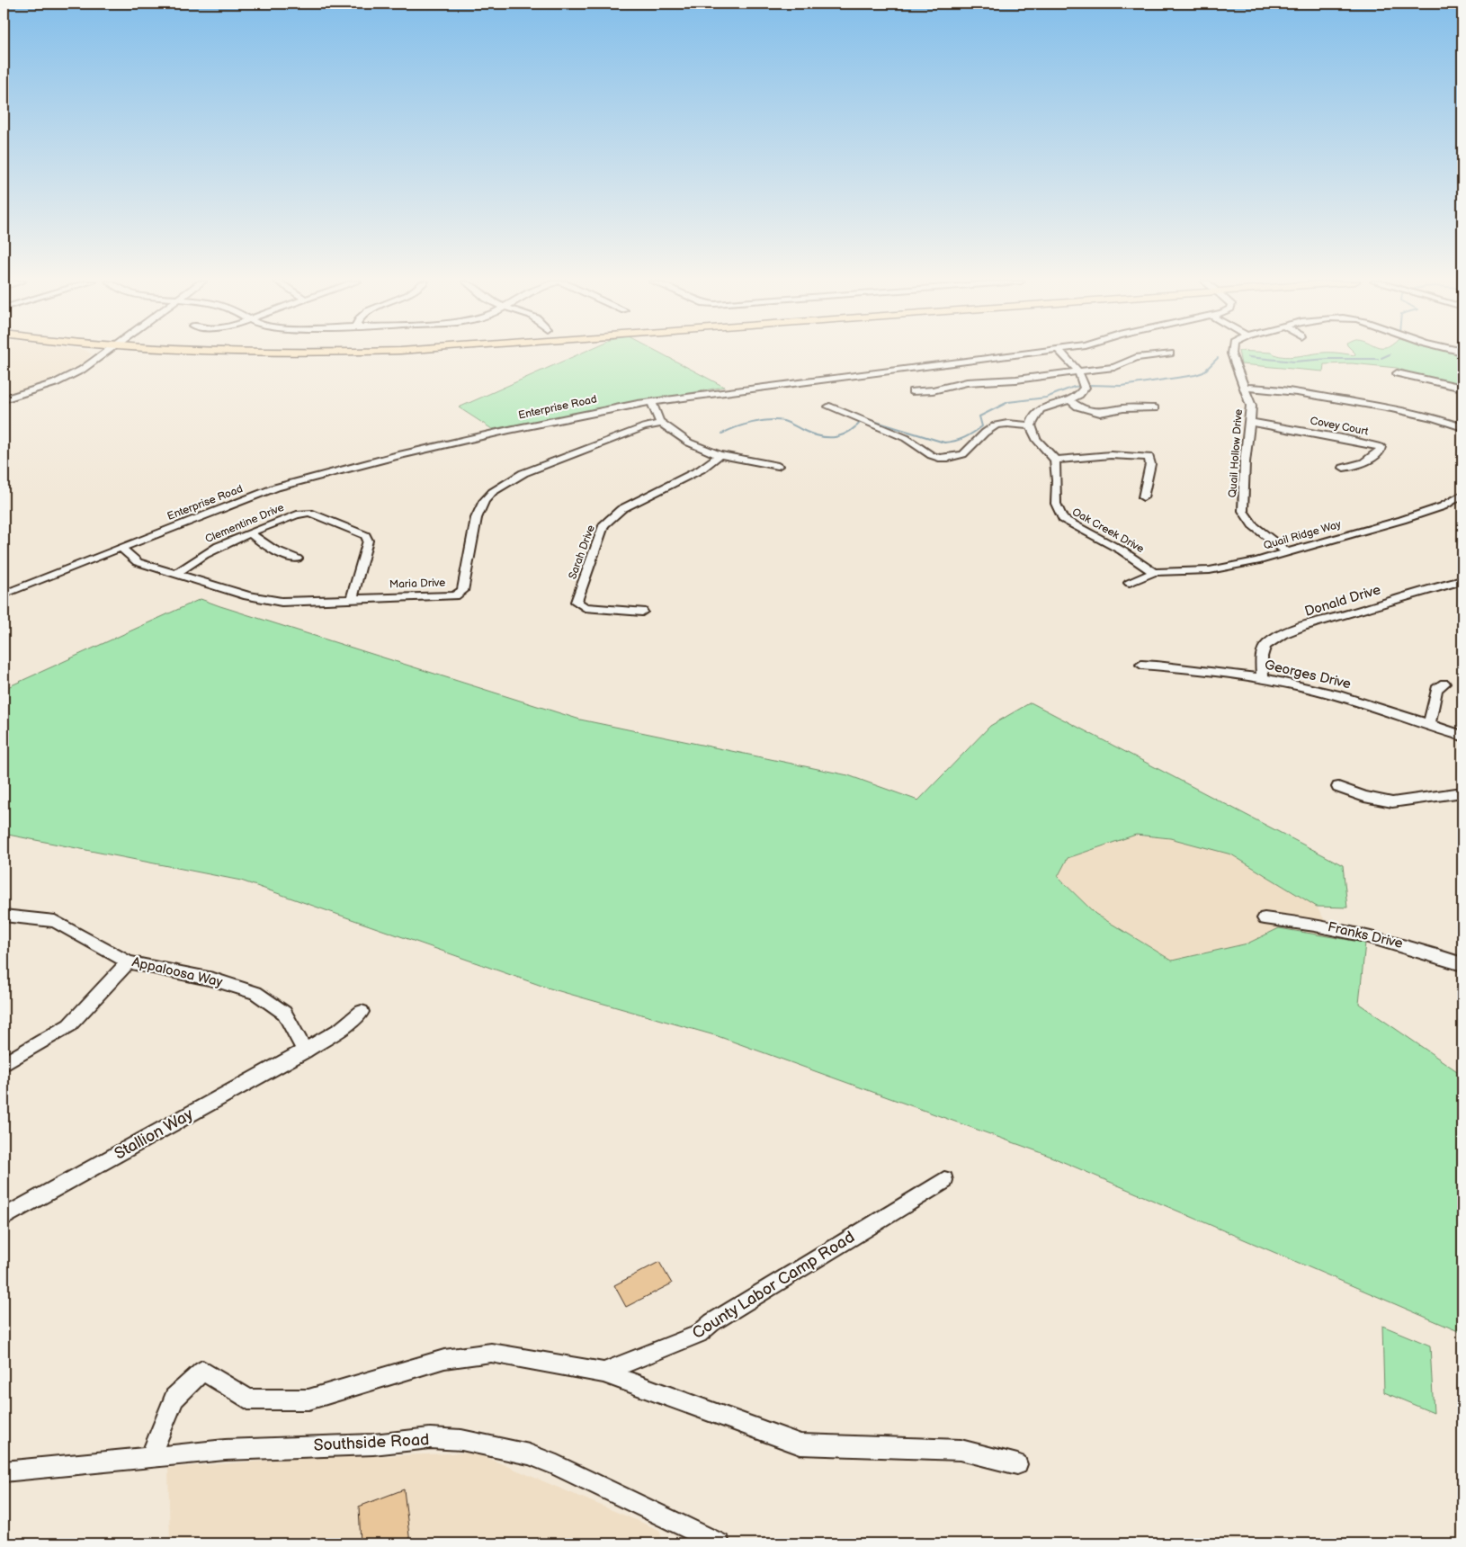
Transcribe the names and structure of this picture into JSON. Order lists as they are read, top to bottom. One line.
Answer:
{"streets":{"street":["Enterprise Road","Covey Court","Quail Hollow Drive","Clementine Drive","Oak Creek Drive","Quail Ridge Way","Sarah Drive","Maria Drive","Donald Drive","Georges Drive","Franks Drive","Appaloosa Way","Stallion Way","County Labor Camp Road","Southside Road"]},"crossings":[["Enterprise Road","Maria Drive"],["Covey Court","Quail Hollow Drive"],["Quail Hollow Drive","Quail Ridge Way"],["Clementine Drive","Maria Drive"],["Oak Creek Drive","Quail Ridge Way"],["Donald Drive","Georges Drive"],["Appaloosa Way","Stallion Way"]]}
